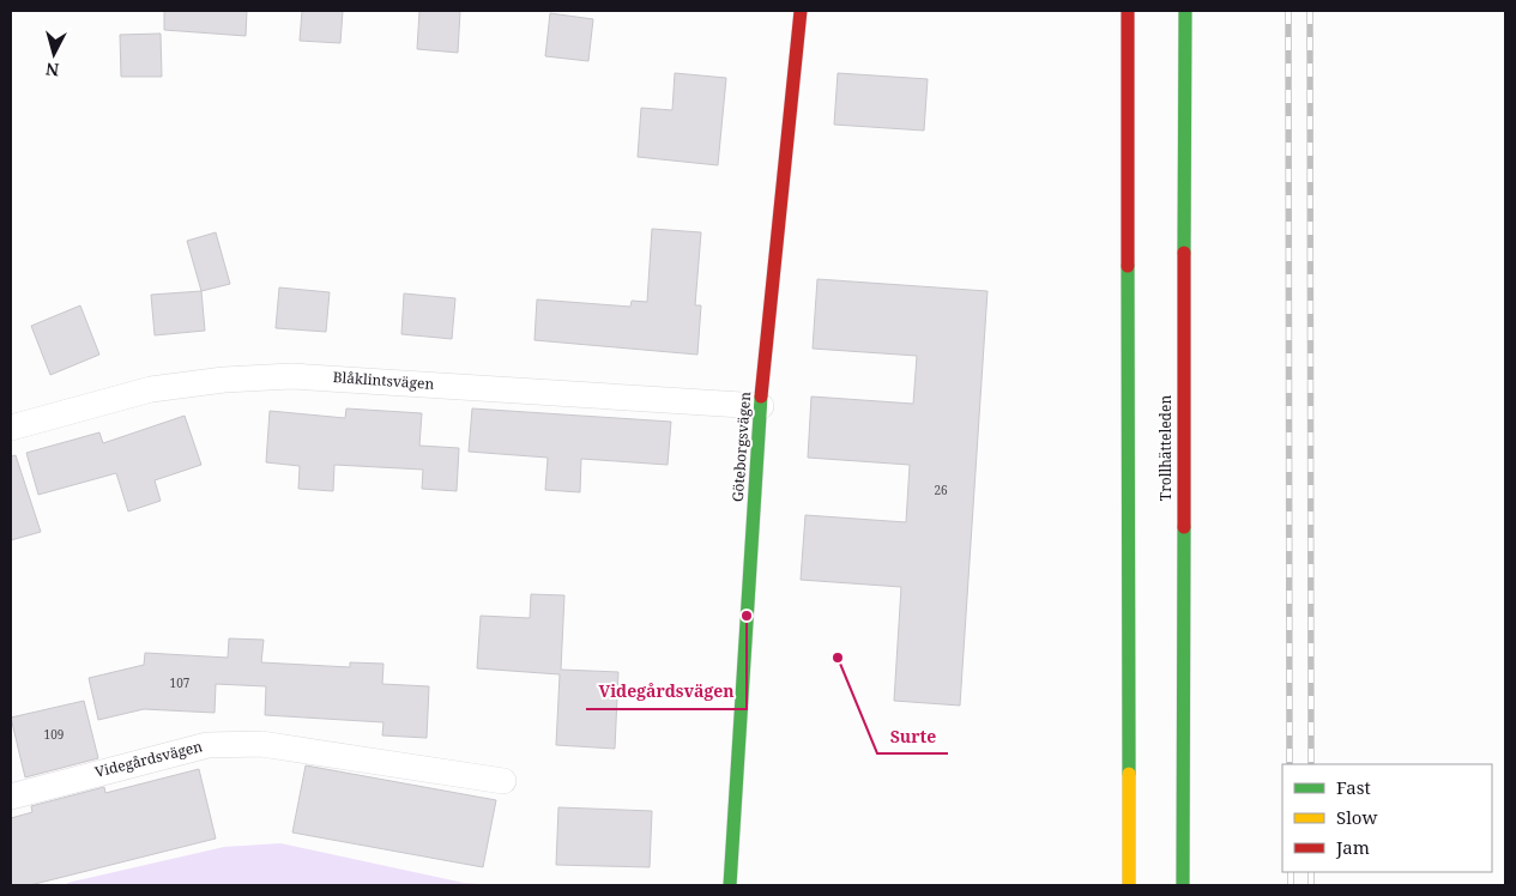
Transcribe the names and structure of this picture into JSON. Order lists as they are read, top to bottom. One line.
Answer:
{"streets":{"main road":["Göteborgsvägen","Trollhätteleden"],"street":["Blåklintsvägen","Videgårdsvägen"]},"crossings":[["Blåklintsvägen","Göteborgsvägen"]],"places":["Videgårdsvägen","Surte"],"house_numbers":["26","107","109"],"legend":["Fast","Slow","Jam"],"north":"bottom"}
